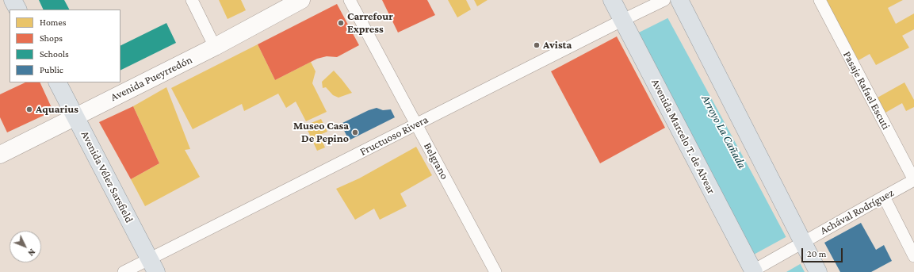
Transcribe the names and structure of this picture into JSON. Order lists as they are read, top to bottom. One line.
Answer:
{"streets":{"main road":["Avenida Pueyrredón","Avenida Marcelo T. de Alvear","Avenida Vélez Sarsfield"],"street":["Pasaje Rafael Escuti","Fructuoso Rivera","Belgrano","Achával Rodríguez"]},"crossings":[["Avenida Pueyrredón","Avenida Vélez Sarsfield"],["Pasaje Rafael Escuti","Achával Rodríguez"],["Fructuoso Rivera","Avenida Marcelo T. de Alvear"],["Fructuoso Rivera","Belgrano"],["Fructuoso Rivera","Avenida Vélez Sarsfield"],["Avenida Marcelo T. de Alvear","Achával Rodríguez"]],"water":["Arroyo La Cañada"],"places":["Carrefour Express","Avista","Aquarius","Museo Casa De Pepino"],"legend":["Homes","Shops","Schools","Public"],"scale_bar":"20 m","north":"bottom right"}
